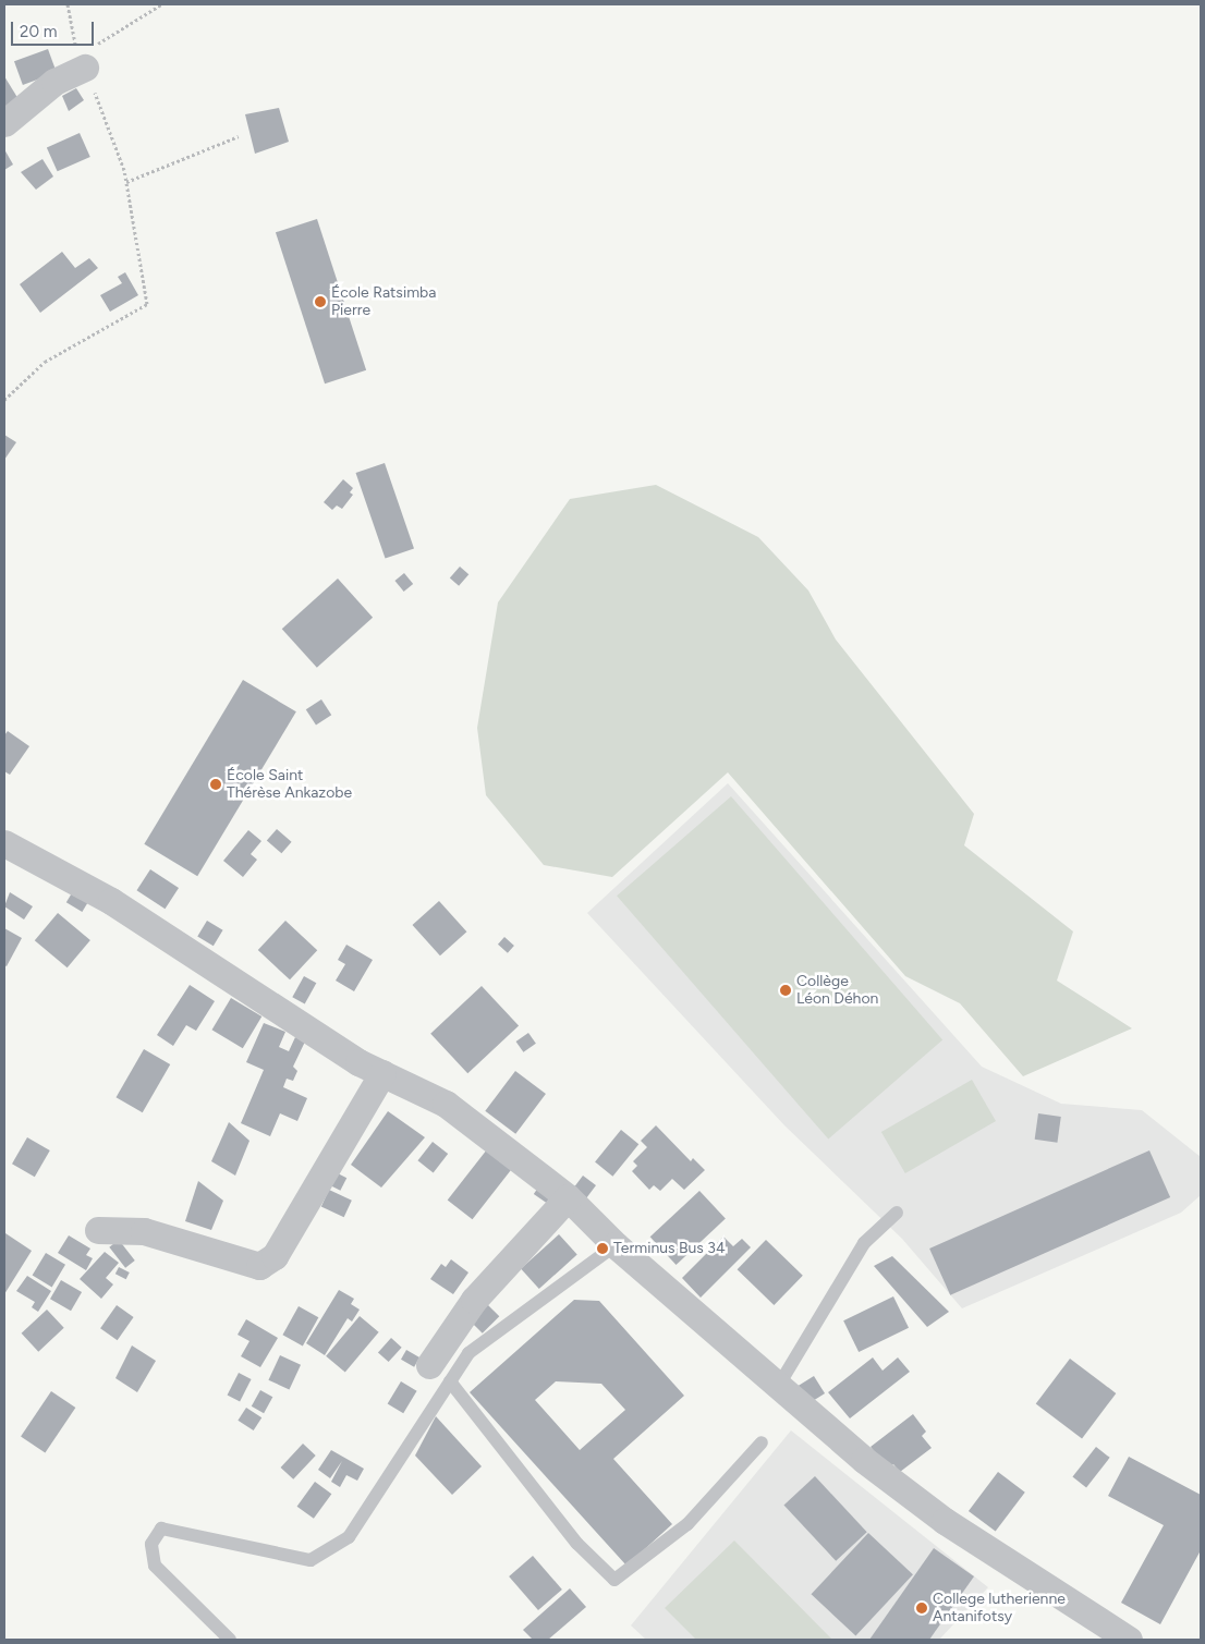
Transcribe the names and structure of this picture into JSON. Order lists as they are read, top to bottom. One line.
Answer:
{"places":["École Ratsimba Pierre","École Saint Thérèse Ankazobe","Collège Léon Déhon","Terminus Bus 34","College lutherienne Antanifotsy"],"scale_bar":"20 m"}
